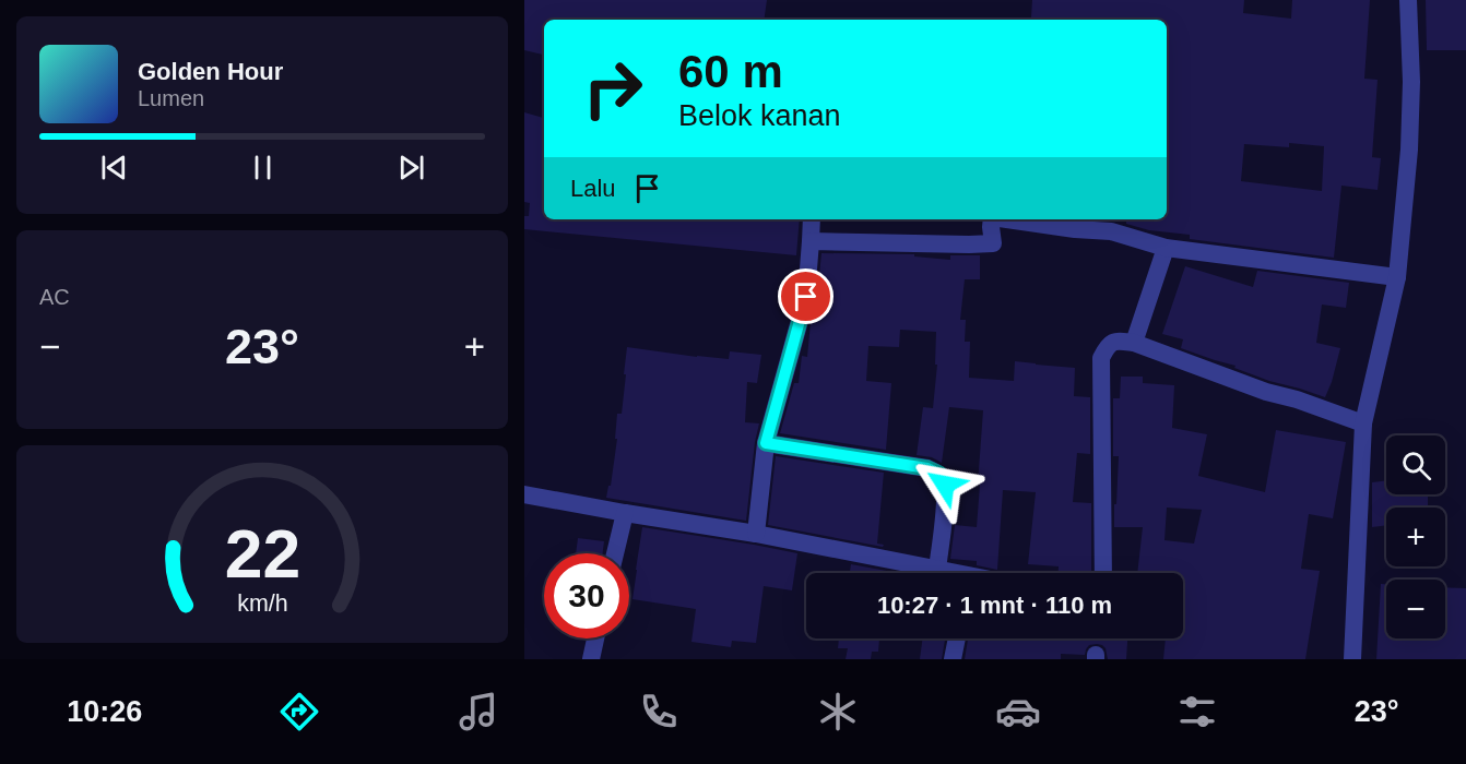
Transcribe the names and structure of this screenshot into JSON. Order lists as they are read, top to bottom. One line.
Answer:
{"page":{"turn":["60 m","Belok kanan"],"song":["Golden Hour","Lumen"],"then":"Lalu","tile":"AC","heat":["−","23°","+"],"map_buttons":["+","−"],"limit":"30","trip":"10:27 · 1 mnt · 110 m","tabs":["10:26","23°"],"gauge":["22","km/h"]}}
